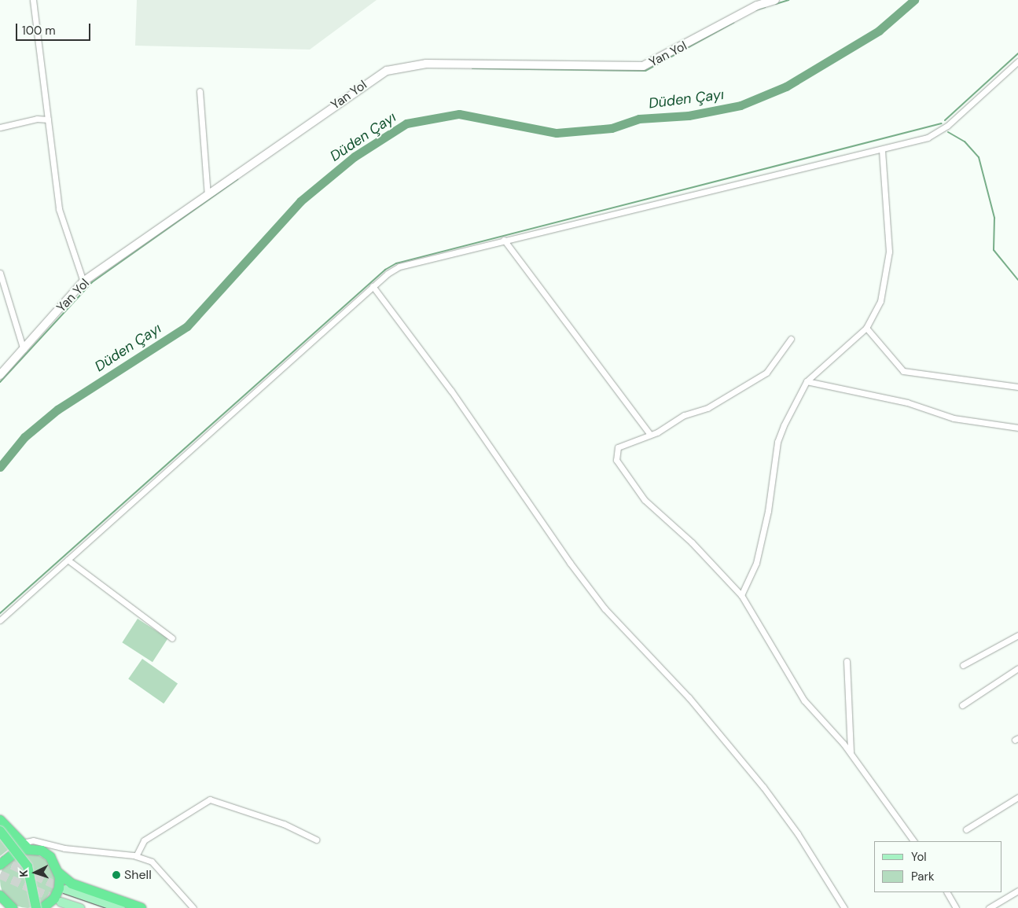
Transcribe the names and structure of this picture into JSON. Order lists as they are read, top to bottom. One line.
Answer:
{"streets":{"street":["Yan Yol"]},"water":["Düden Çayı"],"places":["Shell"],"legend":["Yol","Park"],"scale_bar":"100 m","north":"left"}
